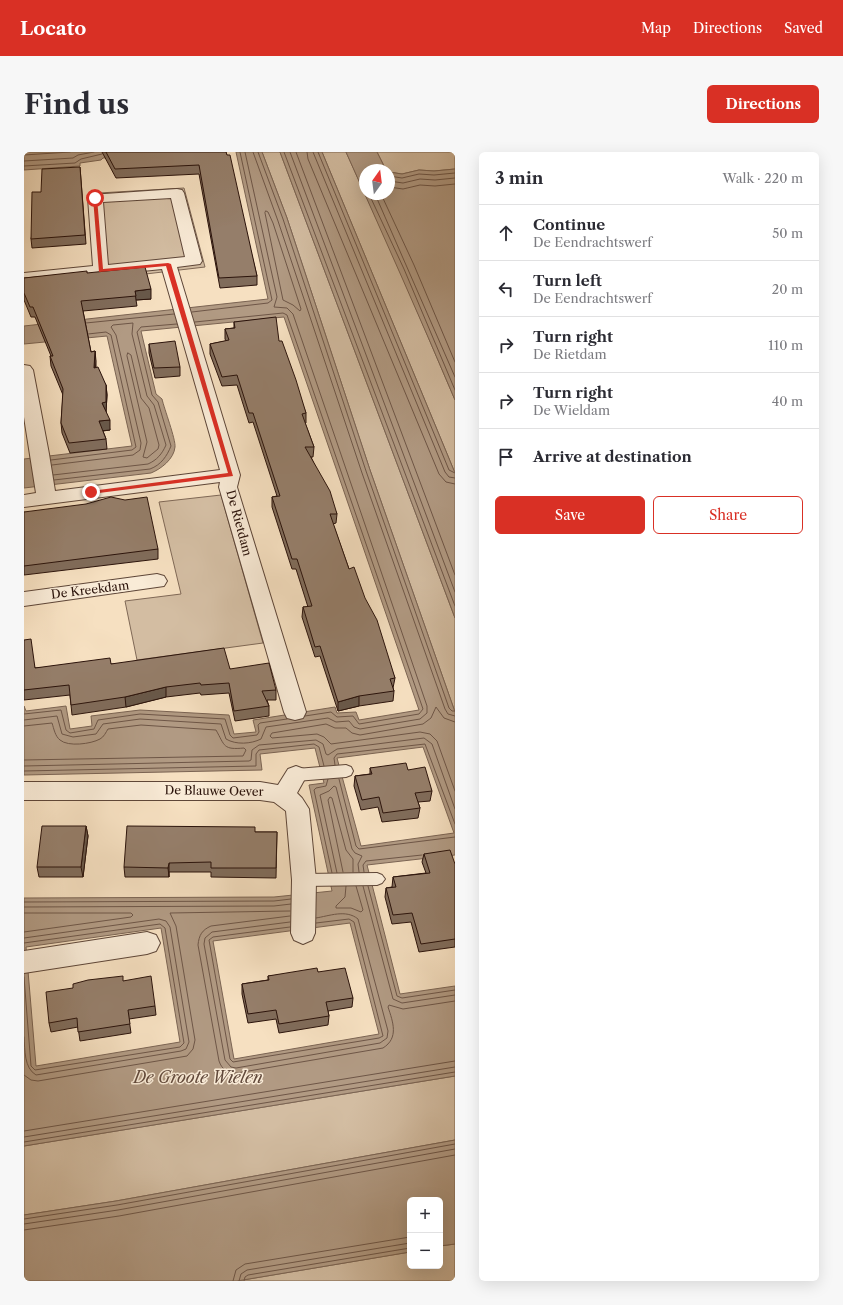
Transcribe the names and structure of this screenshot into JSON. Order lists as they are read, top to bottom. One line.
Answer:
{"streets":{"street":["De Rietdam","De Kreekdam","De Blauwe Oever"]},"water":["De Groote Wielen"],"north":"top","page":{"header":"Locato","nav":["Map","Directions","Saved"],"buttons":["Directions",["Save","Share"]],"title":"Find us","heading":["3 min","Walk · 220 m"],"list":[["Continue","De Eendrachtswerf","50 m"],["Turn left","De Eendrachtswerf","20 m"],["Turn right","De Rietdam","110 m"],["Turn right","De Wieldam","40 m"],"Arrive at destination"],"map_buttons":["+","−"]}}
